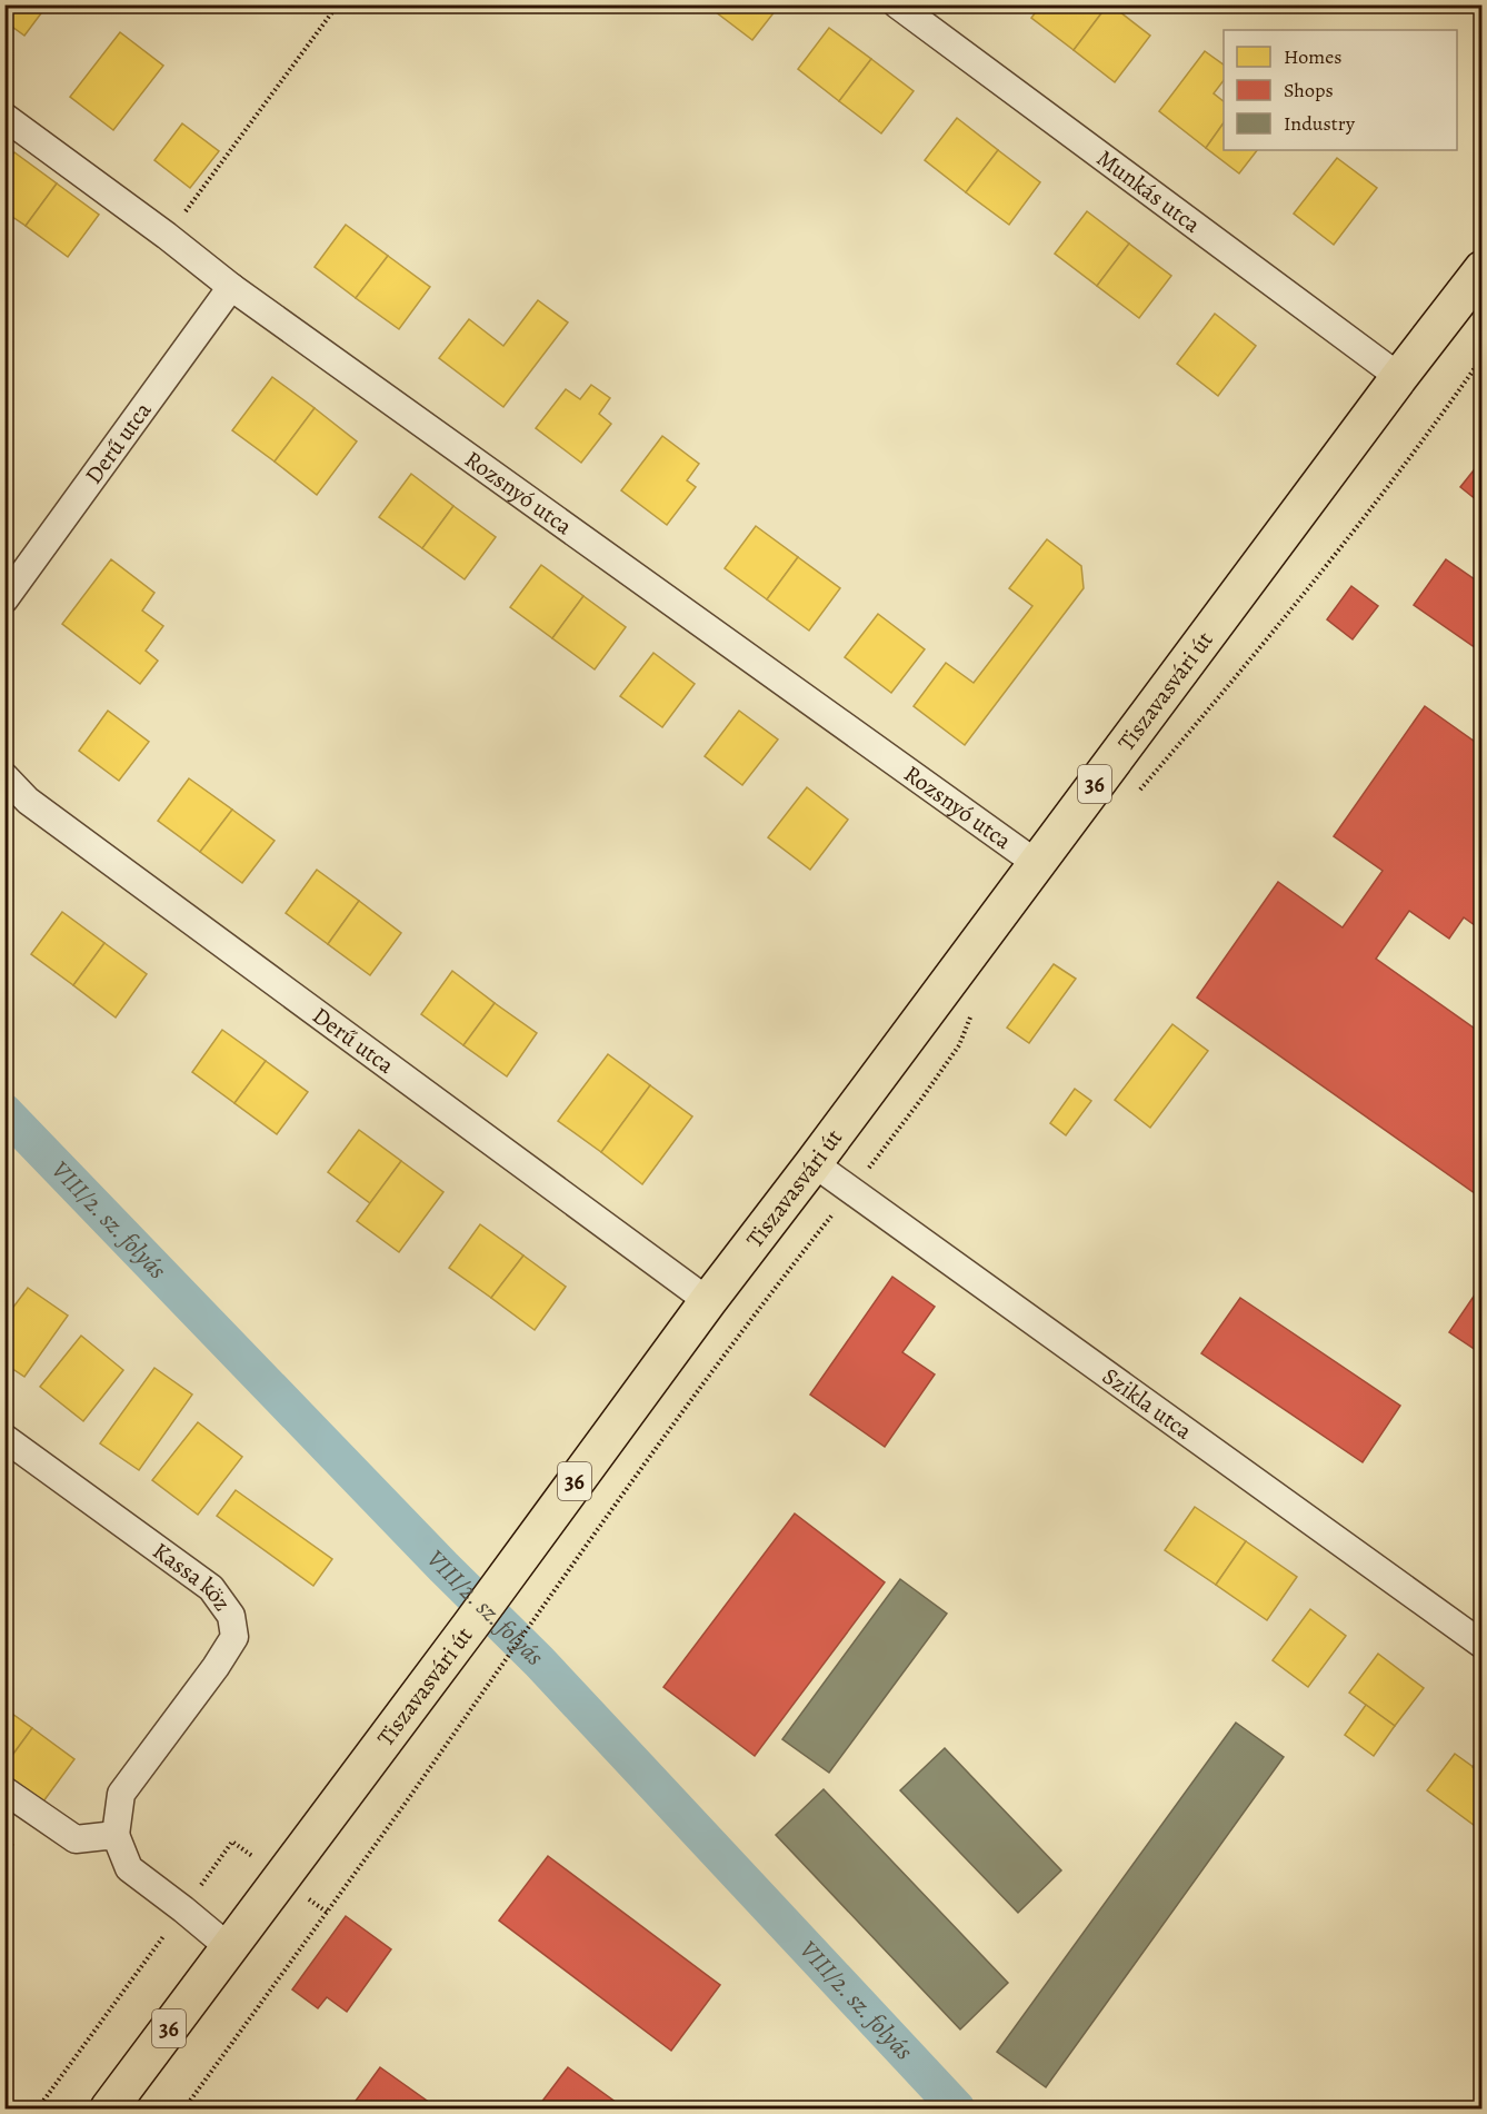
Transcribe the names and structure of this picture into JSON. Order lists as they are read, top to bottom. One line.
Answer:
{"streets":{"main road":["Tiszavasvári út","36"],"street":["Munkás utca","Derű utca","Rozsnyó utca","Szikla utca","Kassa köz"]},"crossings":[["Munkás utca","Tiszavasvári út"],["Derű utca","Rozsnyó utca"],["Derű utca","Tiszavasvári út"],["Rozsnyó utca","Tiszavasvári út"],["Tiszavasvári út","Szikla utca"]],"water":["VIII/2. sz. folyás"],"legend":["Homes","Shops","Industry"]}
